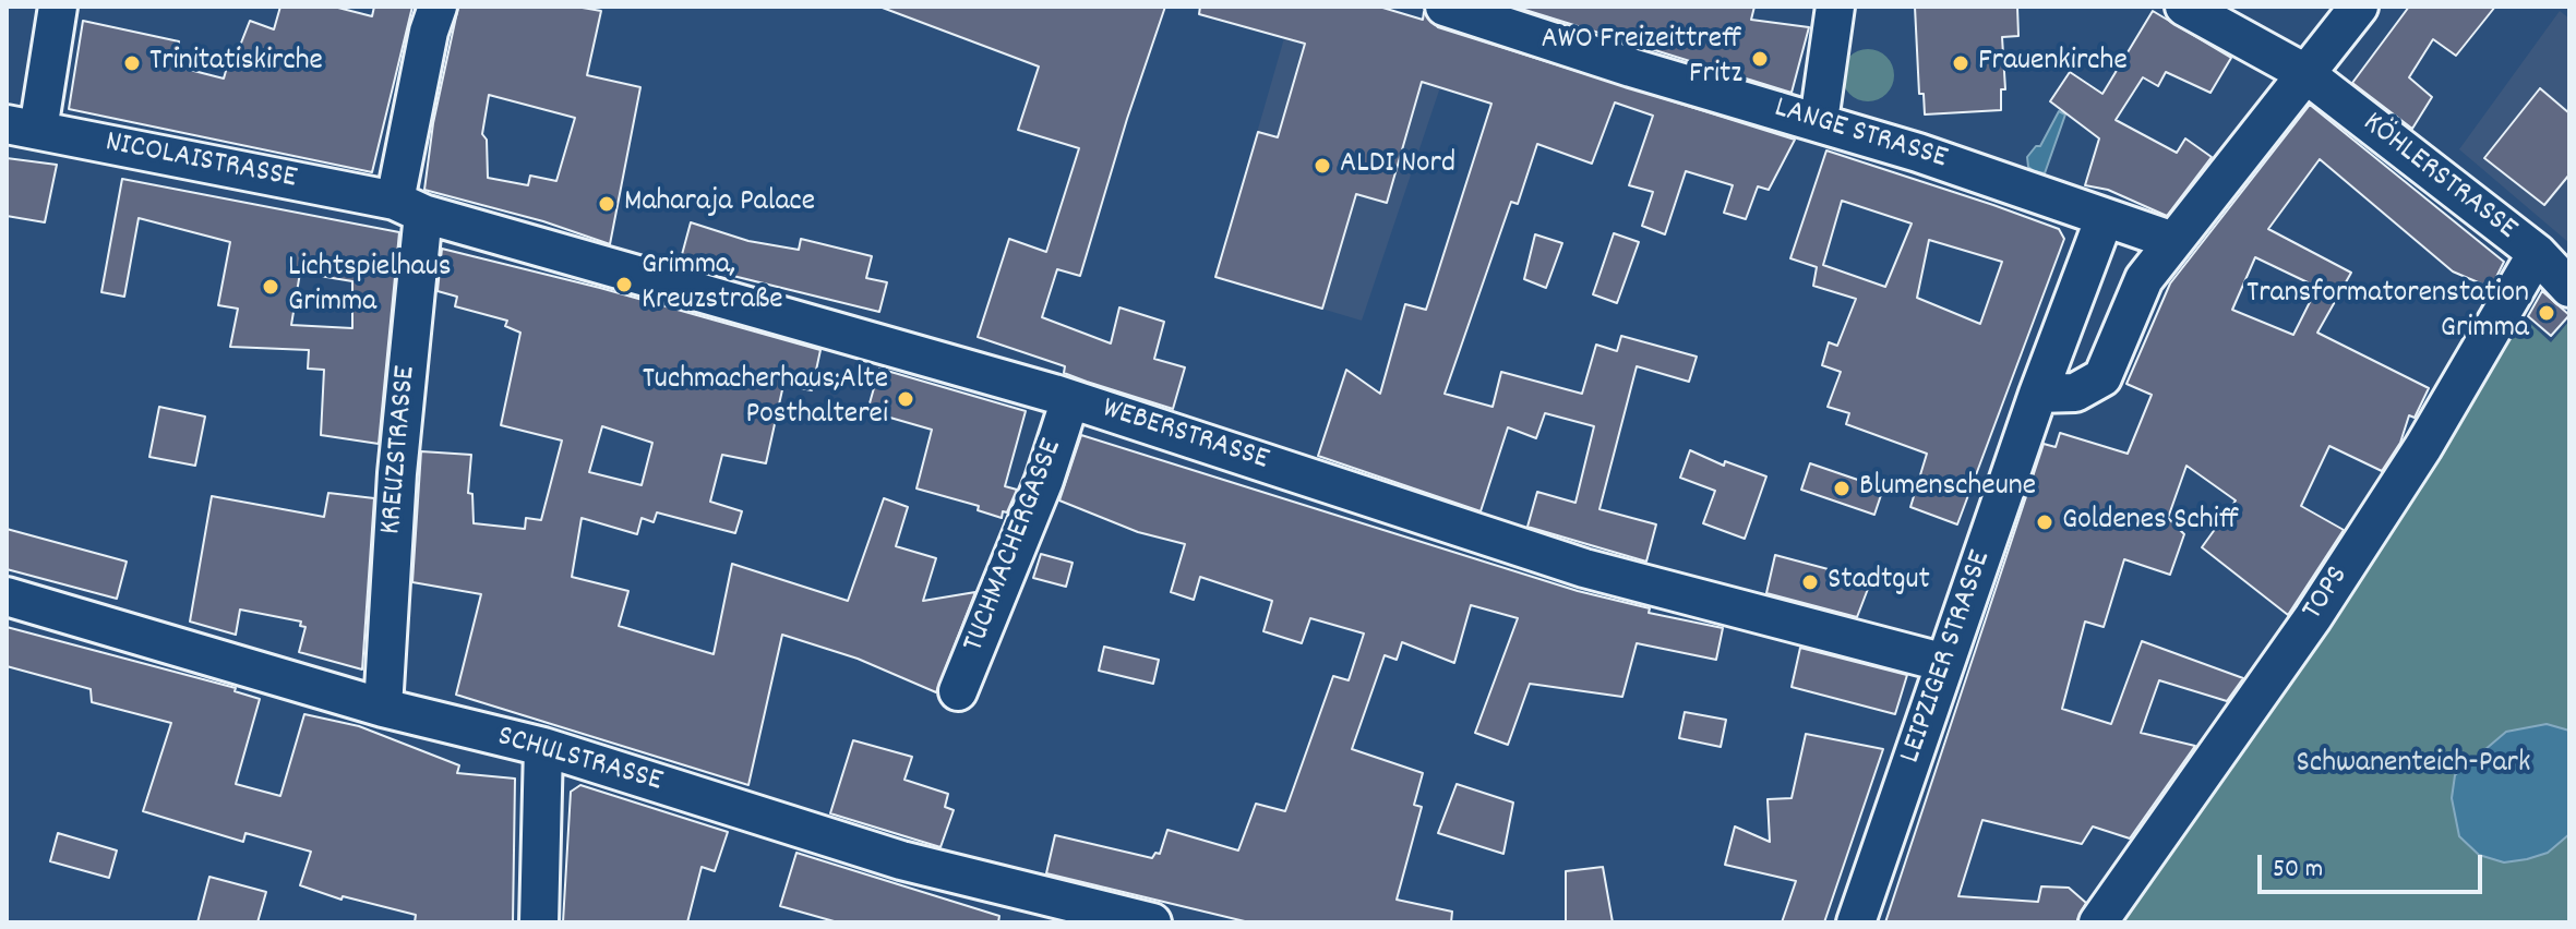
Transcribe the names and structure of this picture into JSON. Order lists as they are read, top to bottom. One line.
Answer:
{"streets":{"street":["LANGE STRASSE","NICOLAISTRASSE","KÖHLERSTRASSE","WEBERSTRASSE","KREUZSTRASSE","TUCHMACHERGASSE","TOPS","LEIPZIGER STRASSE","SCHULSTRASSE"]},"crossings":[["LANGE STRASSE","LEIPZIGER STRASSE"],["NICOLAISTRASSE","WEBERSTRASSE"],["NICOLAISTRASSE","KREUZSTRASSE"],["KÖHLERSTRASSE","TOPS"],["WEBERSTRASSE","KREUZSTRASSE"],["WEBERSTRASSE","TUCHMACHERGASSE"],["WEBERSTRASSE","LEIPZIGER STRASSE"],["KREUZSTRASSE","SCHULSTRASSE"]],"parks":["Schwanenteich-Park"],"places":["AWO Freizeittreff Fritz","Trinitatiskirche","Frauenkirche","ALDI Nord","Maharaja Palace","Grimma, Kreuzstraße","Lichtspielhaus Grimma","Transformatorenstation Grimma","Tuchmacherhaus;Alte Posthalterei","Blumenscheune","Goldenes Schiff","Stadtgut"],"scale_bar":"50 m"}
